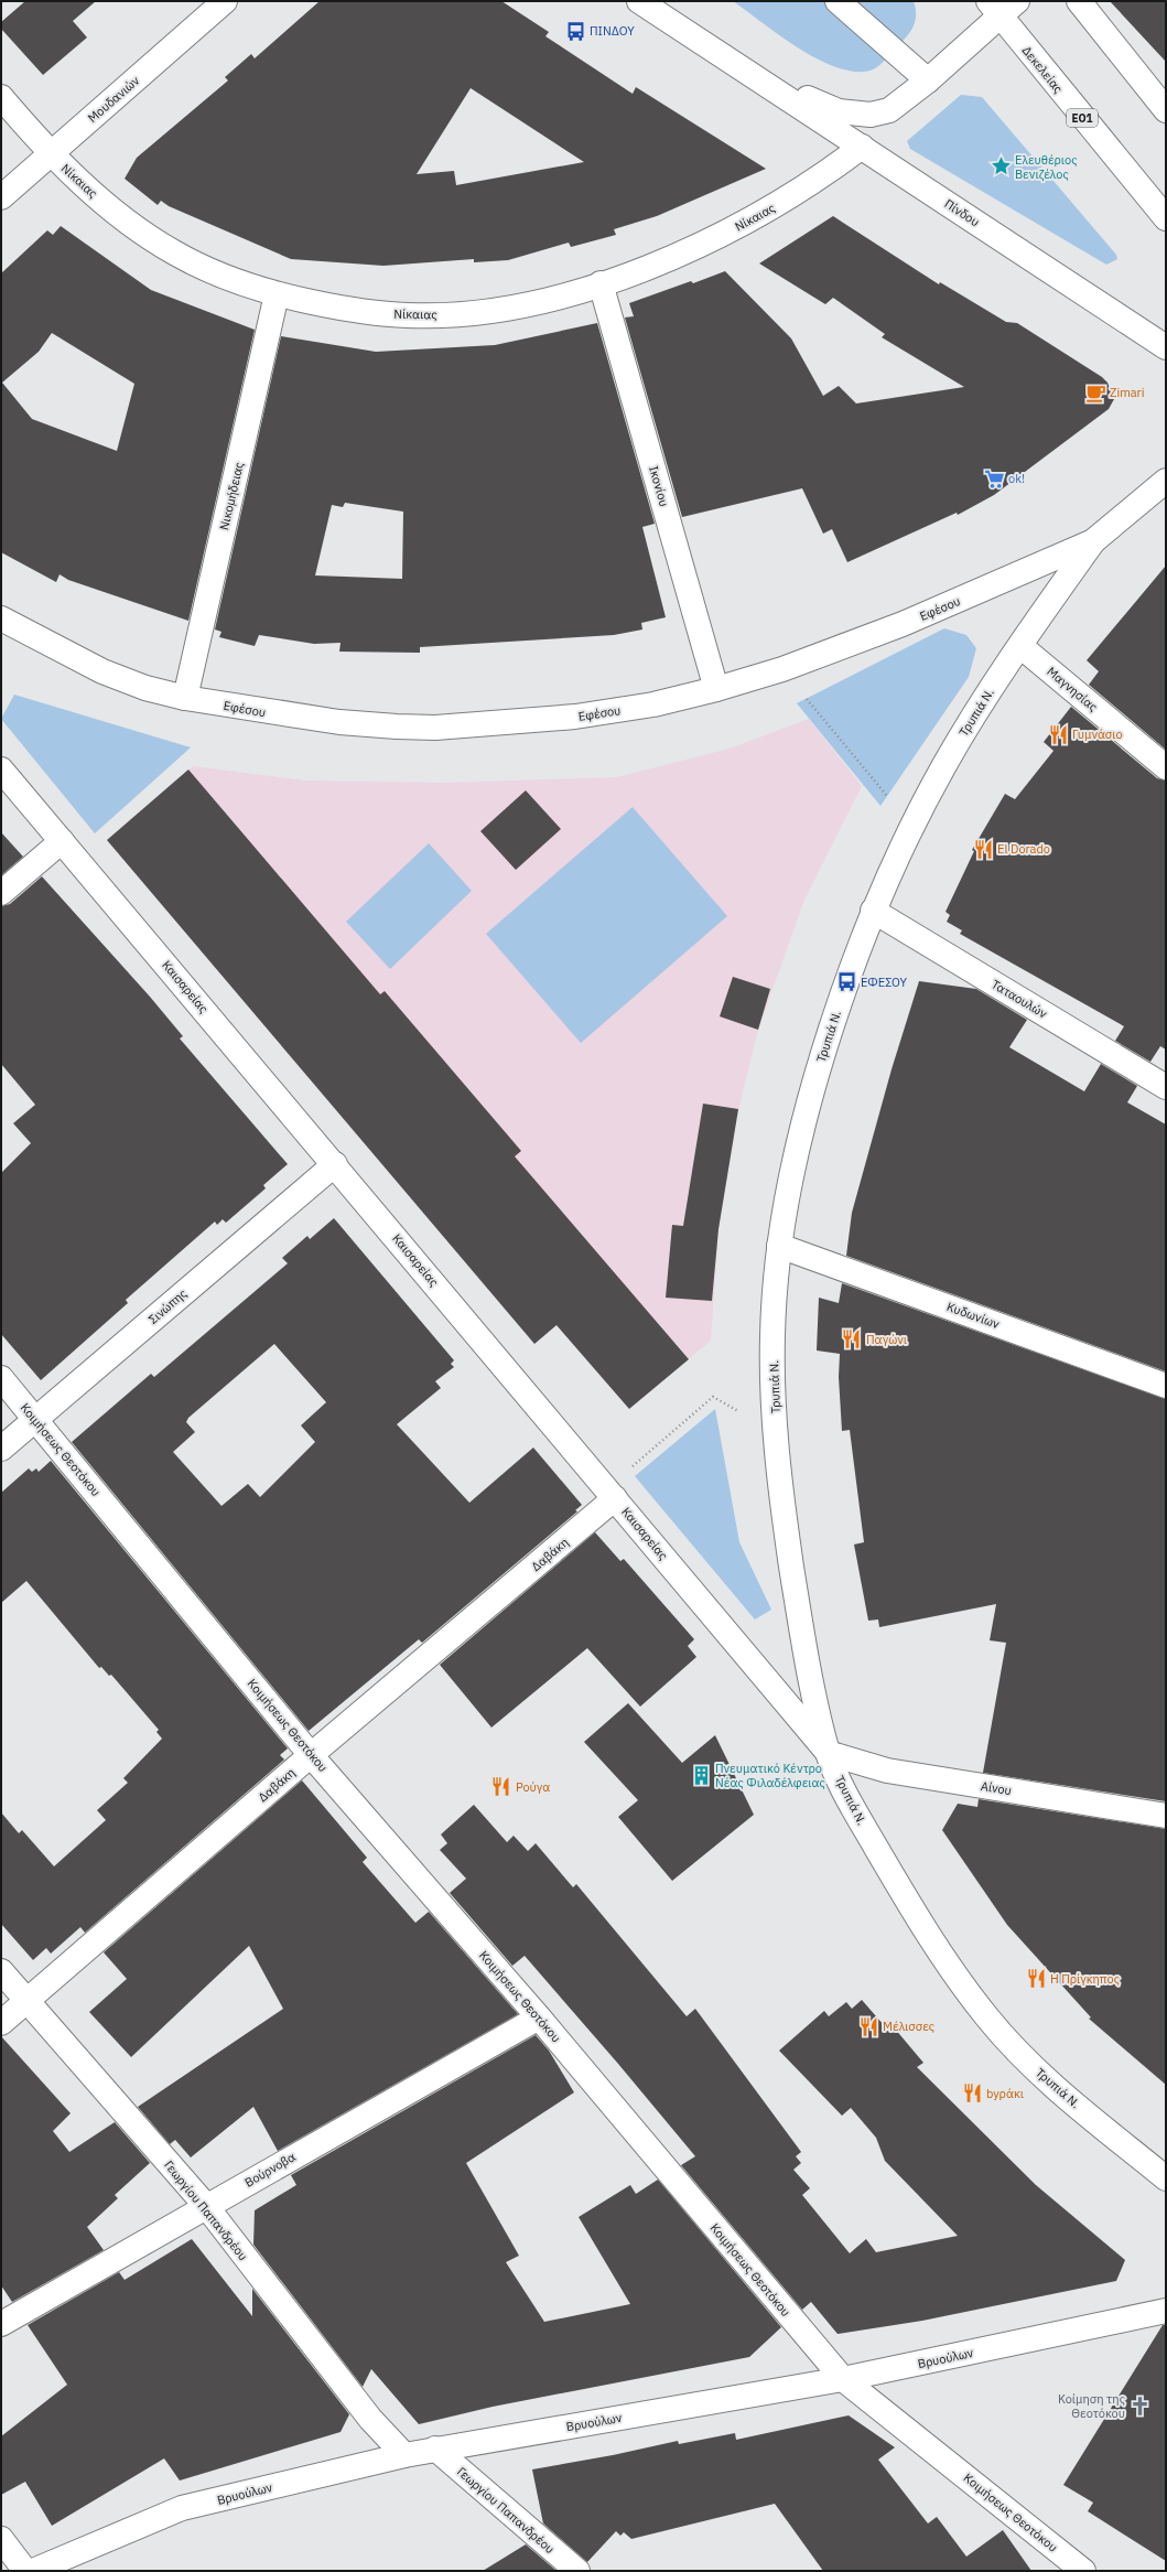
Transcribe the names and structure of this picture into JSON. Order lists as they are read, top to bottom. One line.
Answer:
{"streets":{"street":["Δεκελείας","Μουδανιών","ΕΟ1","Νίκαιας","Πίνδου","Ικονίου","Νικομήδειας","Εφέσου","Μαγνησίας","Τρυπιά Ν.","Καισαρείας","Ταταουλών","Σινώπης","Κυδωνίων","Κοιμήσεως Θεοτόκου","Δαβάκη","Αίνου","Βούρνοβα","Γεωργίου Παπανδρέου","Βρυούλων"]},"crossings":[["Δεκελείας","Πίνδου"],["Μουδανιών","Νίκαιας"],["Νίκαιας","Πίνδου"],["Νίκαιας","Ικονίου"],["Νίκαιας","Νικομήδειας"],["Ικονίου","Εφέσου"],["Νικομήδειας","Εφέσου"],["Εφέσου","Τρυπιά Ν."],["Μαγνησίας","Τρυπιά Ν."],["Τρυπιά Ν.","Καισαρείας"],["Τρυπιά Ν.","Ταταουλών"],["Τρυπιά Ν.","Κυδωνίων"],["Τρυπιά Ν.","Αίνου"],["Καισαρείας","Σινώπης"],["Καισαρείας","Δαβάκη"],["Καισαρείας","Αίνου"],["Σινώπης","Κοιμήσεως Θεοτόκου"],["Κοιμήσεως Θεοτόκου","Δαβάκη"],["Κοιμήσεως Θεοτόκου","Βούρνοβα"],["Κοιμήσεως Θεοτόκου","Βρυούλων"],["Δαβάκη","Γεωργίου Παπανδρέου"],["Βούρνοβα","Γεωργίου Παπανδρέου"],["Γεωργίου Παπανδρέου","Βρυούλων"]],"places":{"bus stop":["ΠΙΝΔΟΥ","ΕΦΕΣΟΥ"],"place":["Ελευθέριος Βενιζέλος"],"cafe":["Zimari"],"supermarket":["ok!"],"restaurant":["Γυμνάσιο","El Dorado","Παγώνι","Ρούγα","Η Πρίγκηπος","Μέλισσες","byράκι"],"building":["Πνευματικό Κέντρο Νέας Φιλαδέλφειας"],"church":["Κοίμηση της Θεοτόκου"]}}
